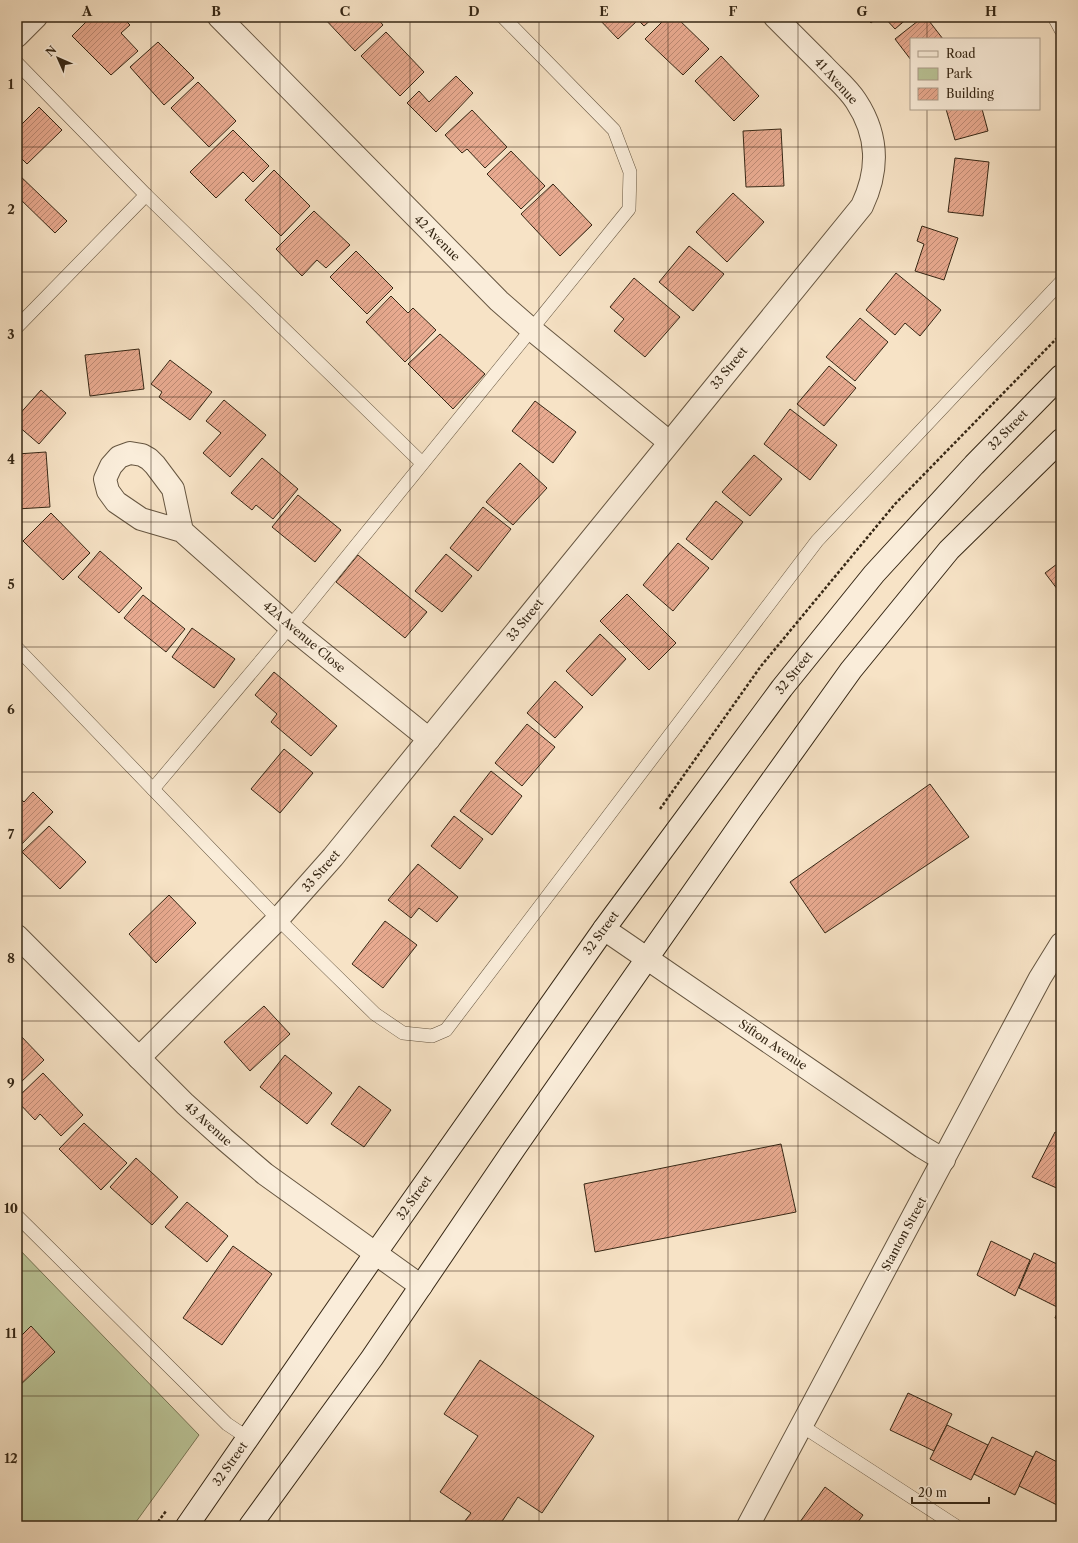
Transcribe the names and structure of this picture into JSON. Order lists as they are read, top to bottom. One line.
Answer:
{"streets":{"street":["41 Avenue","42 Avenue","33 Street","32 Street","42A Avenue Close","Sifton Avenue","43 Avenue","Stanton Street"]},"crossings":[["41 Avenue","33 Street"],["42 Avenue","33 Street"],["33 Street","42A Avenue Close"],["33 Street","43 Avenue"],["32 Street","Sifton Avenue"],["32 Street","43 Avenue"],["Sifton Avenue","Stanton Street"]],"legend":["Road","Park","Building"],"scale_bar":"20 m","north":"top left","grid":{"columns":["A","B","C","D","E","F","G","H"],"rows":["1","2","3","4","5","6","7","8","9","10","11","12"]}}
